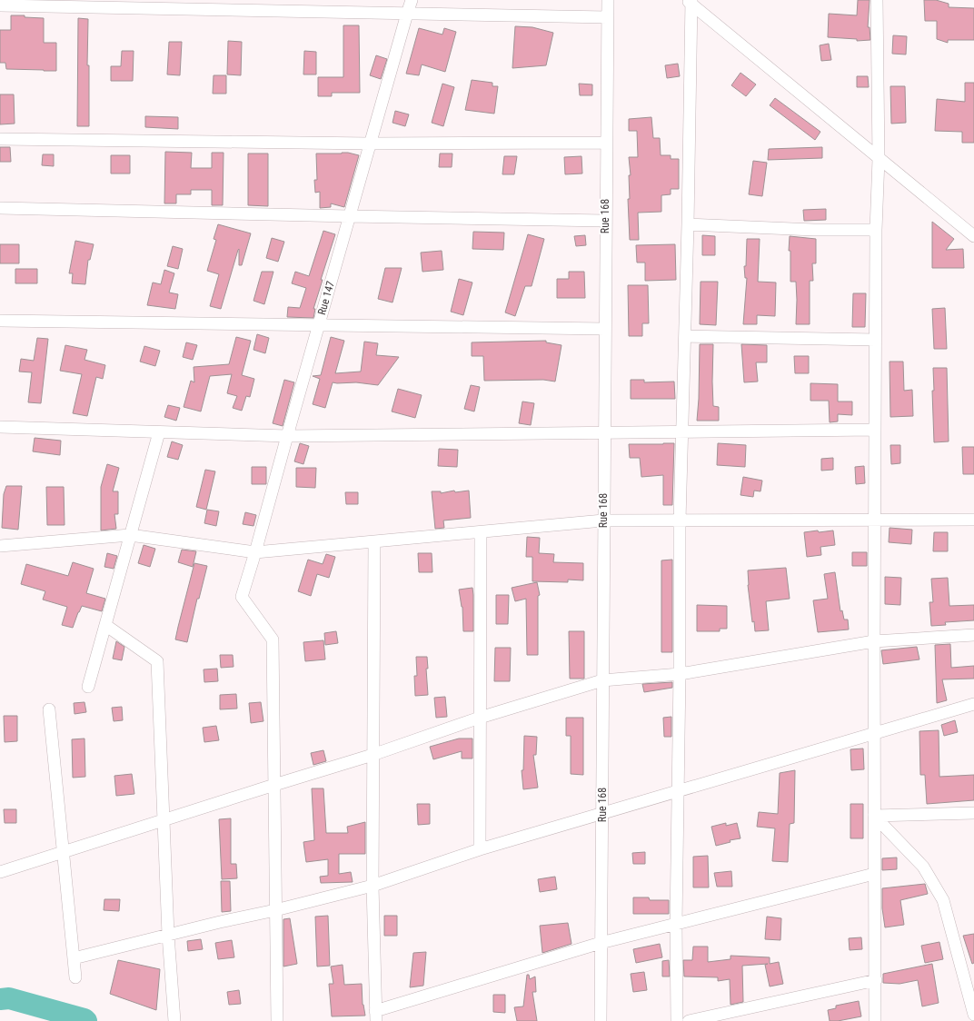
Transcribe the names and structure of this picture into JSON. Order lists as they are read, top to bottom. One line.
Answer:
{"streets":{"street":["Rue 168","Rue 147"]}}
